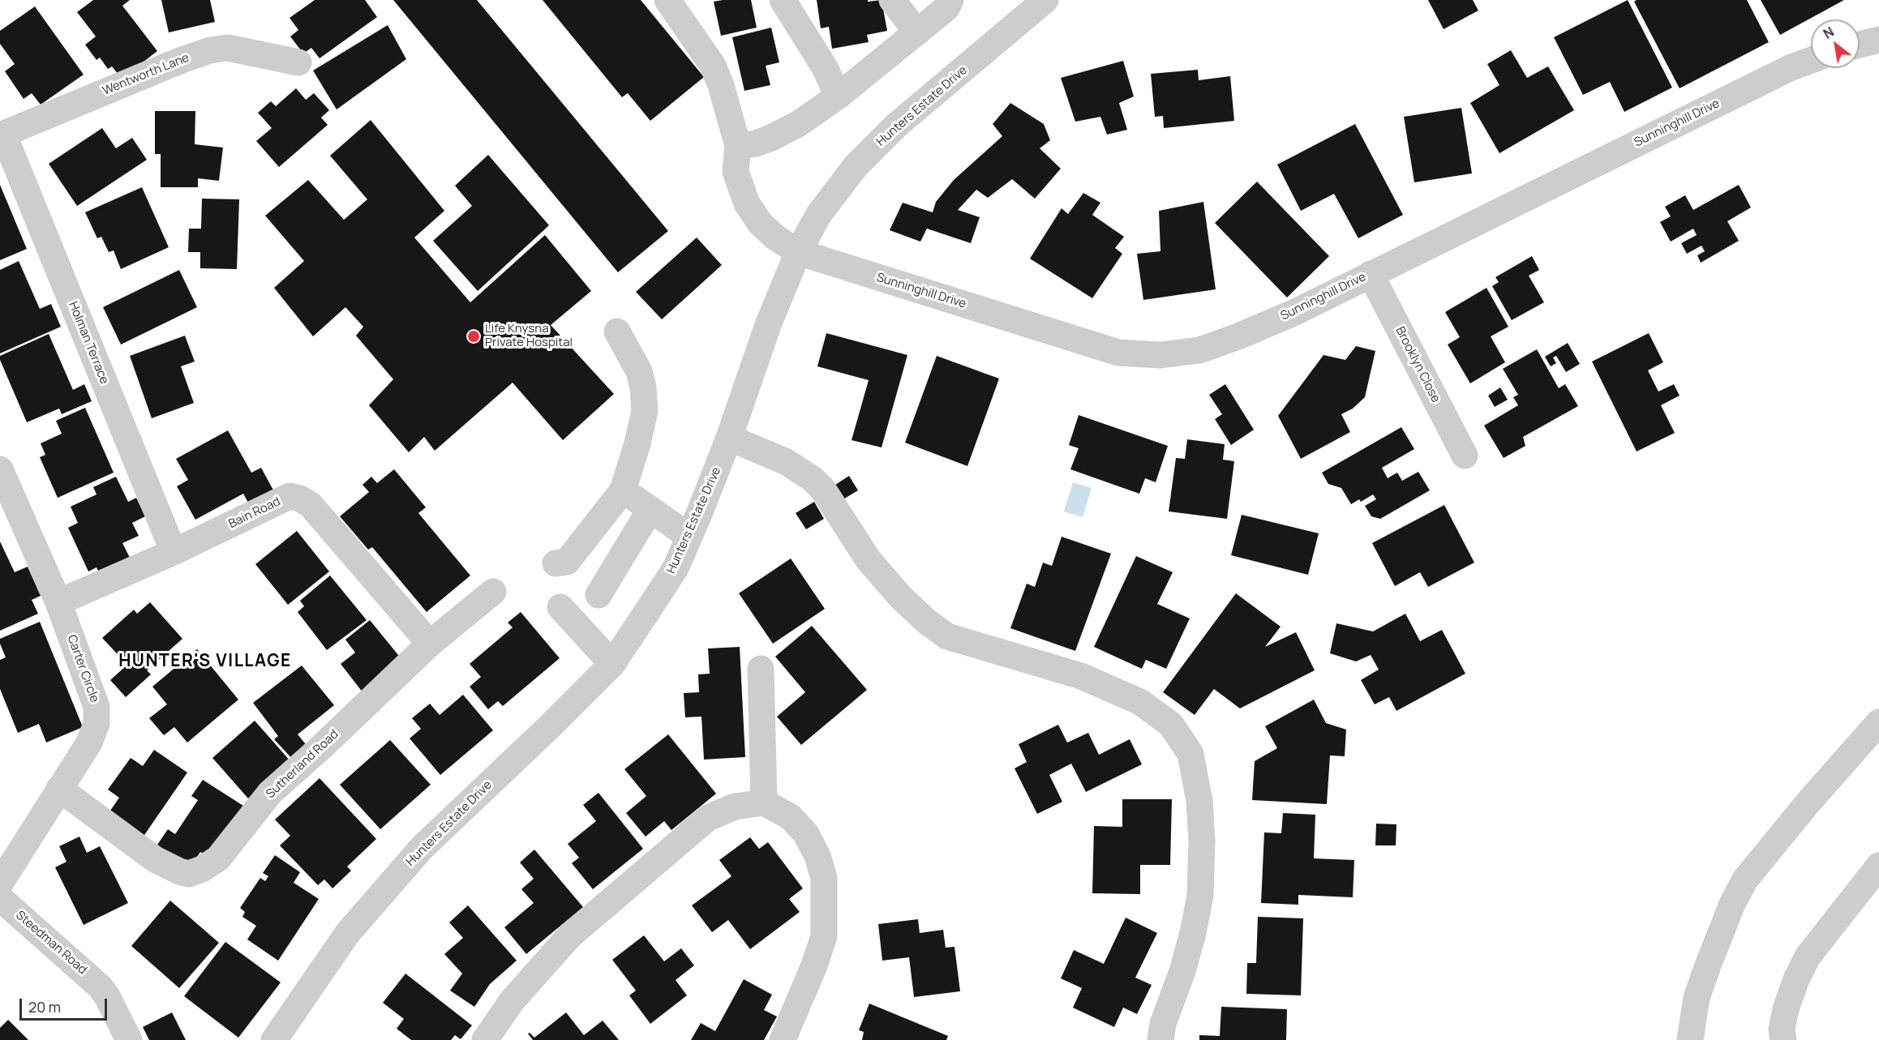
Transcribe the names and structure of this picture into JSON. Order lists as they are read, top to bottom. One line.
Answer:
{"streets":{"street":["Wentworth Lane","Hunters Estate Drive","Sunninghill Drive","Holman Terrace","Brooklyn Close","Bain Road","Carter Circle","Sutherland Road","Steedman Road"]},"crossings":[["Wentworth Lane","Holman Terrace"],["Hunters Estate Drive","Sunninghill Drive"],["Sunninghill Drive","Brooklyn Close"],["Holman Terrace","Bain Road"],["Bain Road","Carter Circle"],["Bain Road","Sutherland Road"],["Carter Circle","Sutherland Road"]],"districts":["HUNTER'S VILLAGE"],"places":["Life Knysna Private Hospital"],"scale_bar":"20 m","north":"top left"}
